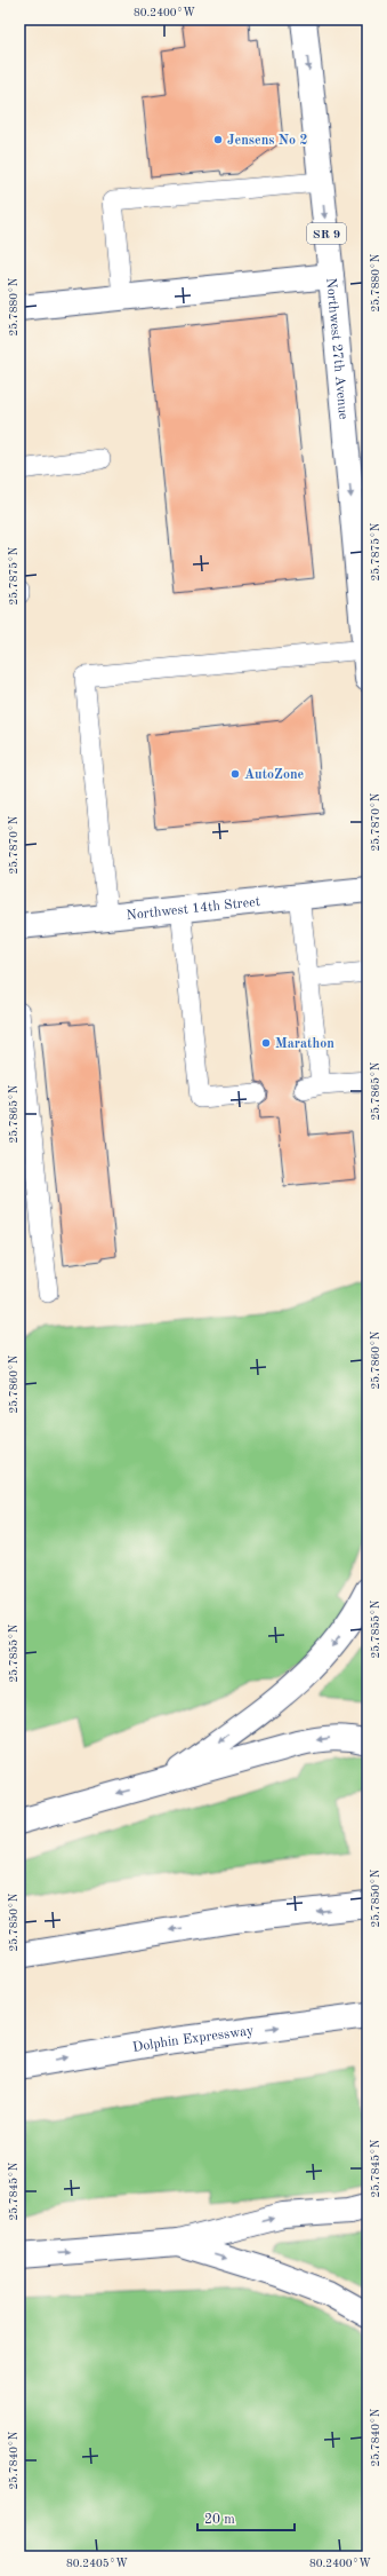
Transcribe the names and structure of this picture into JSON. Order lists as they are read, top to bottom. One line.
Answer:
{"streets":{"main road":["SR 9","Northwest 27th Avenue","Northwest 14th Street","Dolphin Expressway"]},"one_way":["Northwest 27th Avenue"],"places":["Jensens No 2","AutoZone","Marathon"],"scale_bar":"20 m","coordinates":["80.2400°W","25.7880°N","25.7875°N","25.7870°N","25.7865°N","25.7860°N","25.7855°N","25.7850°N","25.7845°N","25.7840°N","80.2405°W"]}
